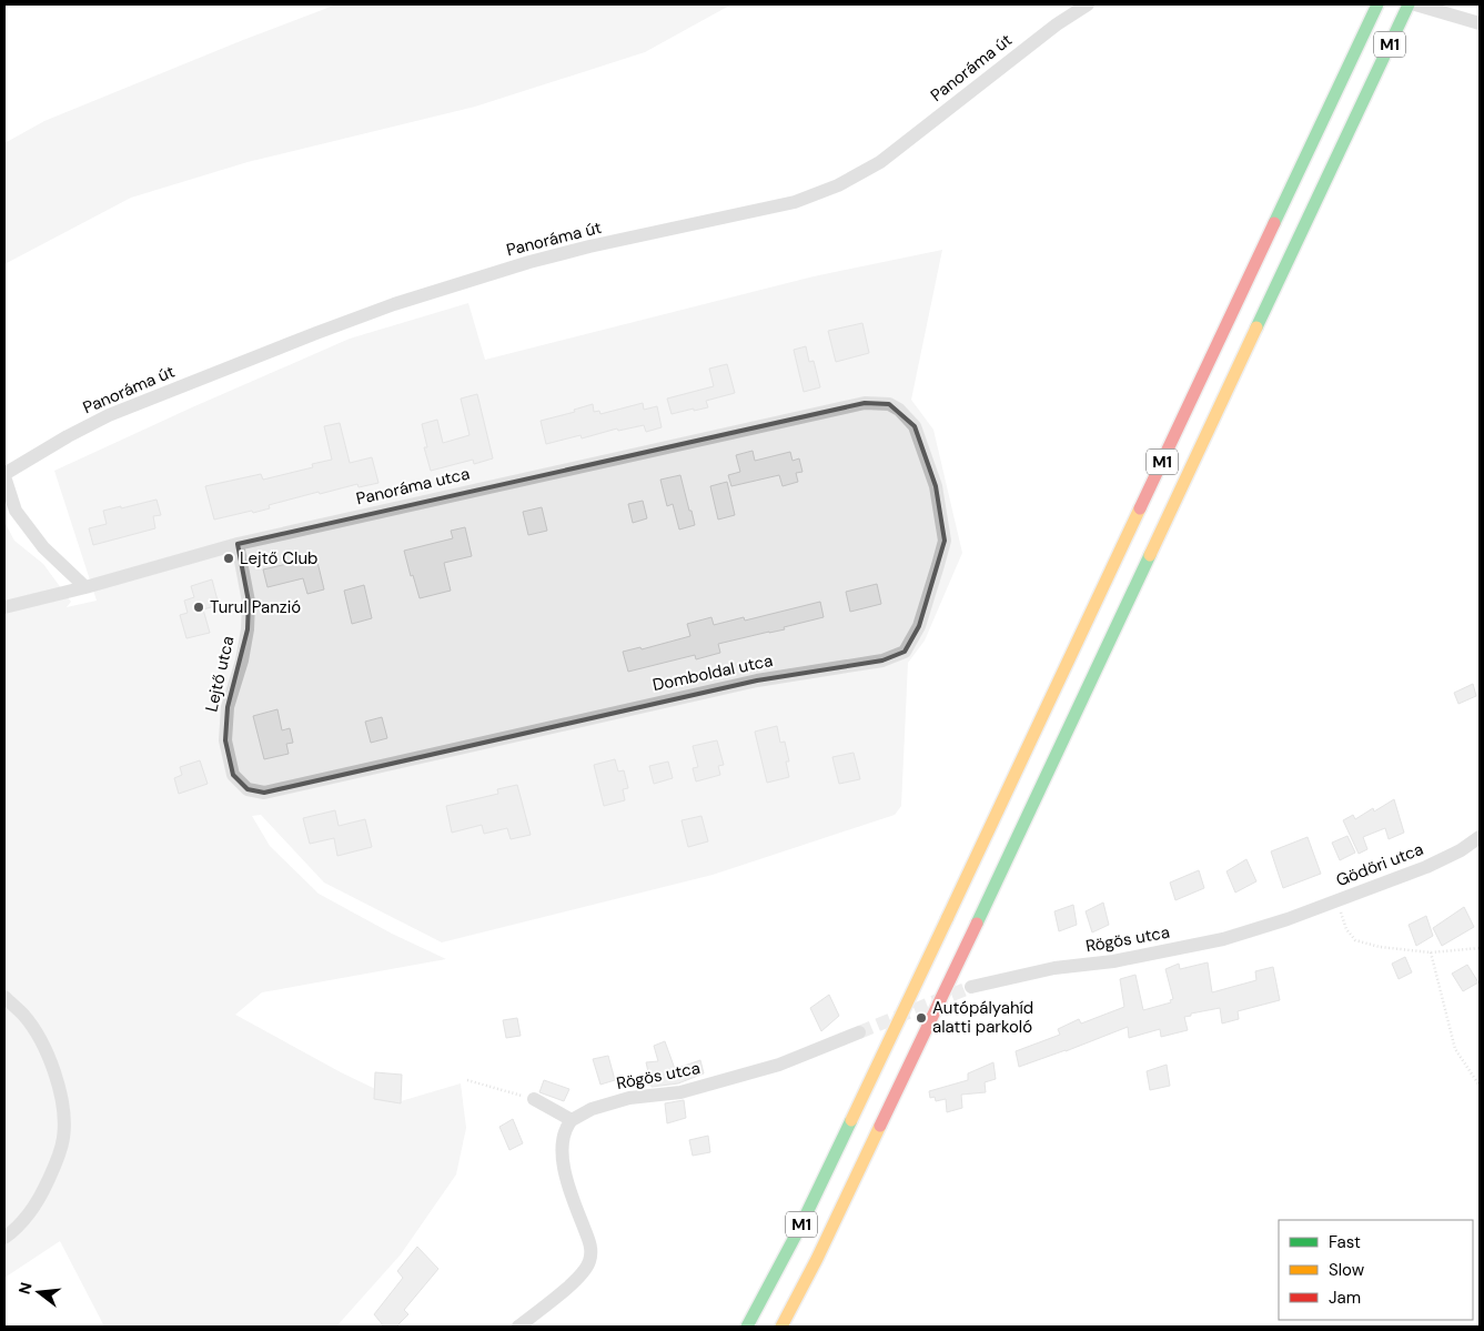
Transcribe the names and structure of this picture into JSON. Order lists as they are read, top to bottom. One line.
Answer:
{"streets":{"highway":["M1"],"street":["Panoráma út","Panoráma utca","Domboldal utca","Lejtő utca","Gödöri utca","Rögös utca"]},"crossings":[["Panoráma utca","Domboldal utca"],["Panoráma utca","Lejtő utca"],["Domboldal utca","Lejtő utca"],["Gödöri utca","Rögös utca"]],"places":["Lejtő Club","Turul Panzió","Autópályahíd alatti parkoló"],"legend":["Fast","Slow","Jam"],"north":"left"}
